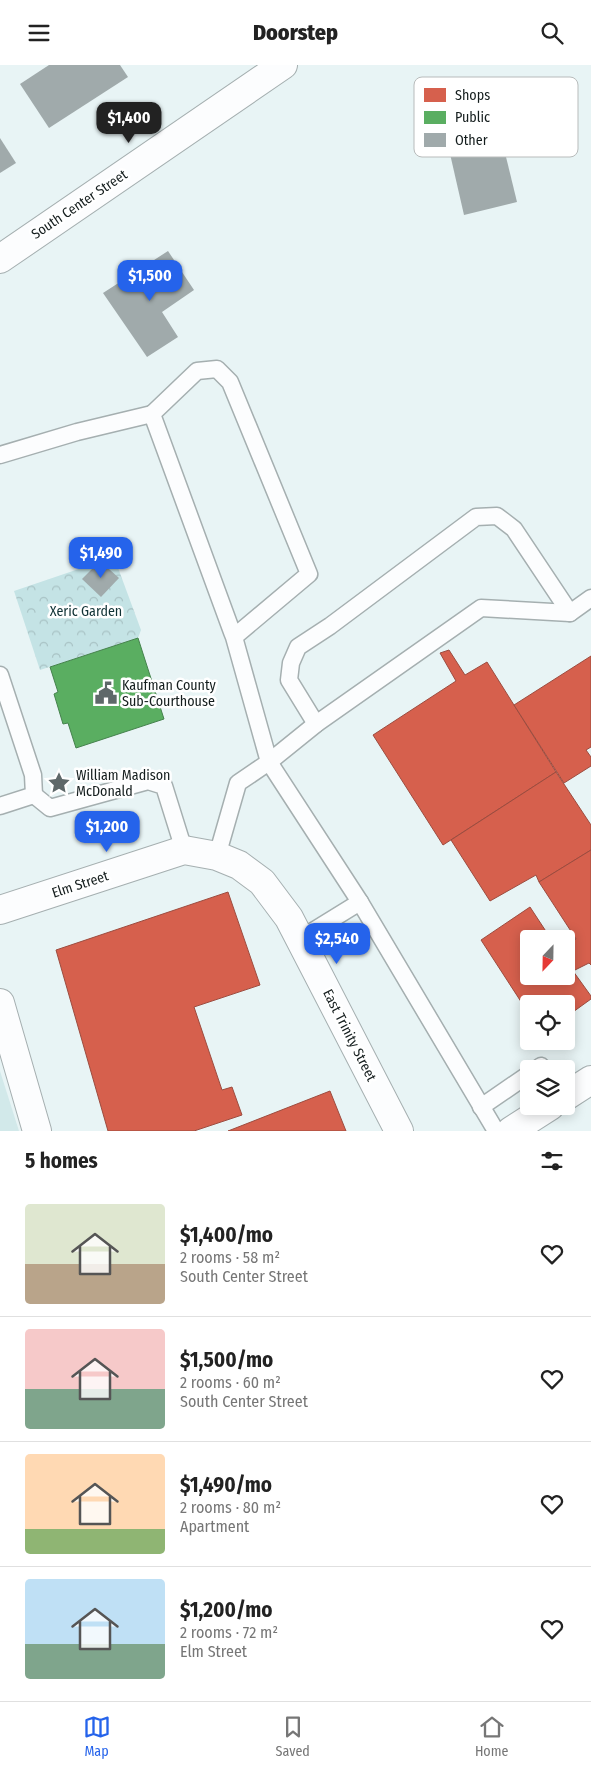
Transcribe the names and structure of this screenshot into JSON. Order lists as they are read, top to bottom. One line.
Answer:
{"streets":{"street":["South Center Street","Elm Street","East Trinity Street"]},"crossings":[["Elm Street","East Trinity Street"]],"parks":["Xeric Garden"],"places":{"public building":["Kaufman County Sub-Courthouse"],"place":["William Madison McDonald"]},"legend":["Shops","Public","Other"],"north":"bottom","page":{"header":"Doorstep","price":["$1,400","$1,500","$1,490","$1,200","$2,540"],"heading":"5 homes","list":[{"name":"$1,400/mo","note":"2 rooms · 58 m² · South Center Street"},{"name":"$1,500/mo","note":"2 rooms · 60 m² · South Center Street"},{"name":"$1,490/mo","note":"2 rooms · 80 m² · Apartment"},{"name":"$1,200/mo","note":"2 rooms · 72 m² · Elm Street"}],"tabs":["Map","Saved","Home"]}}
